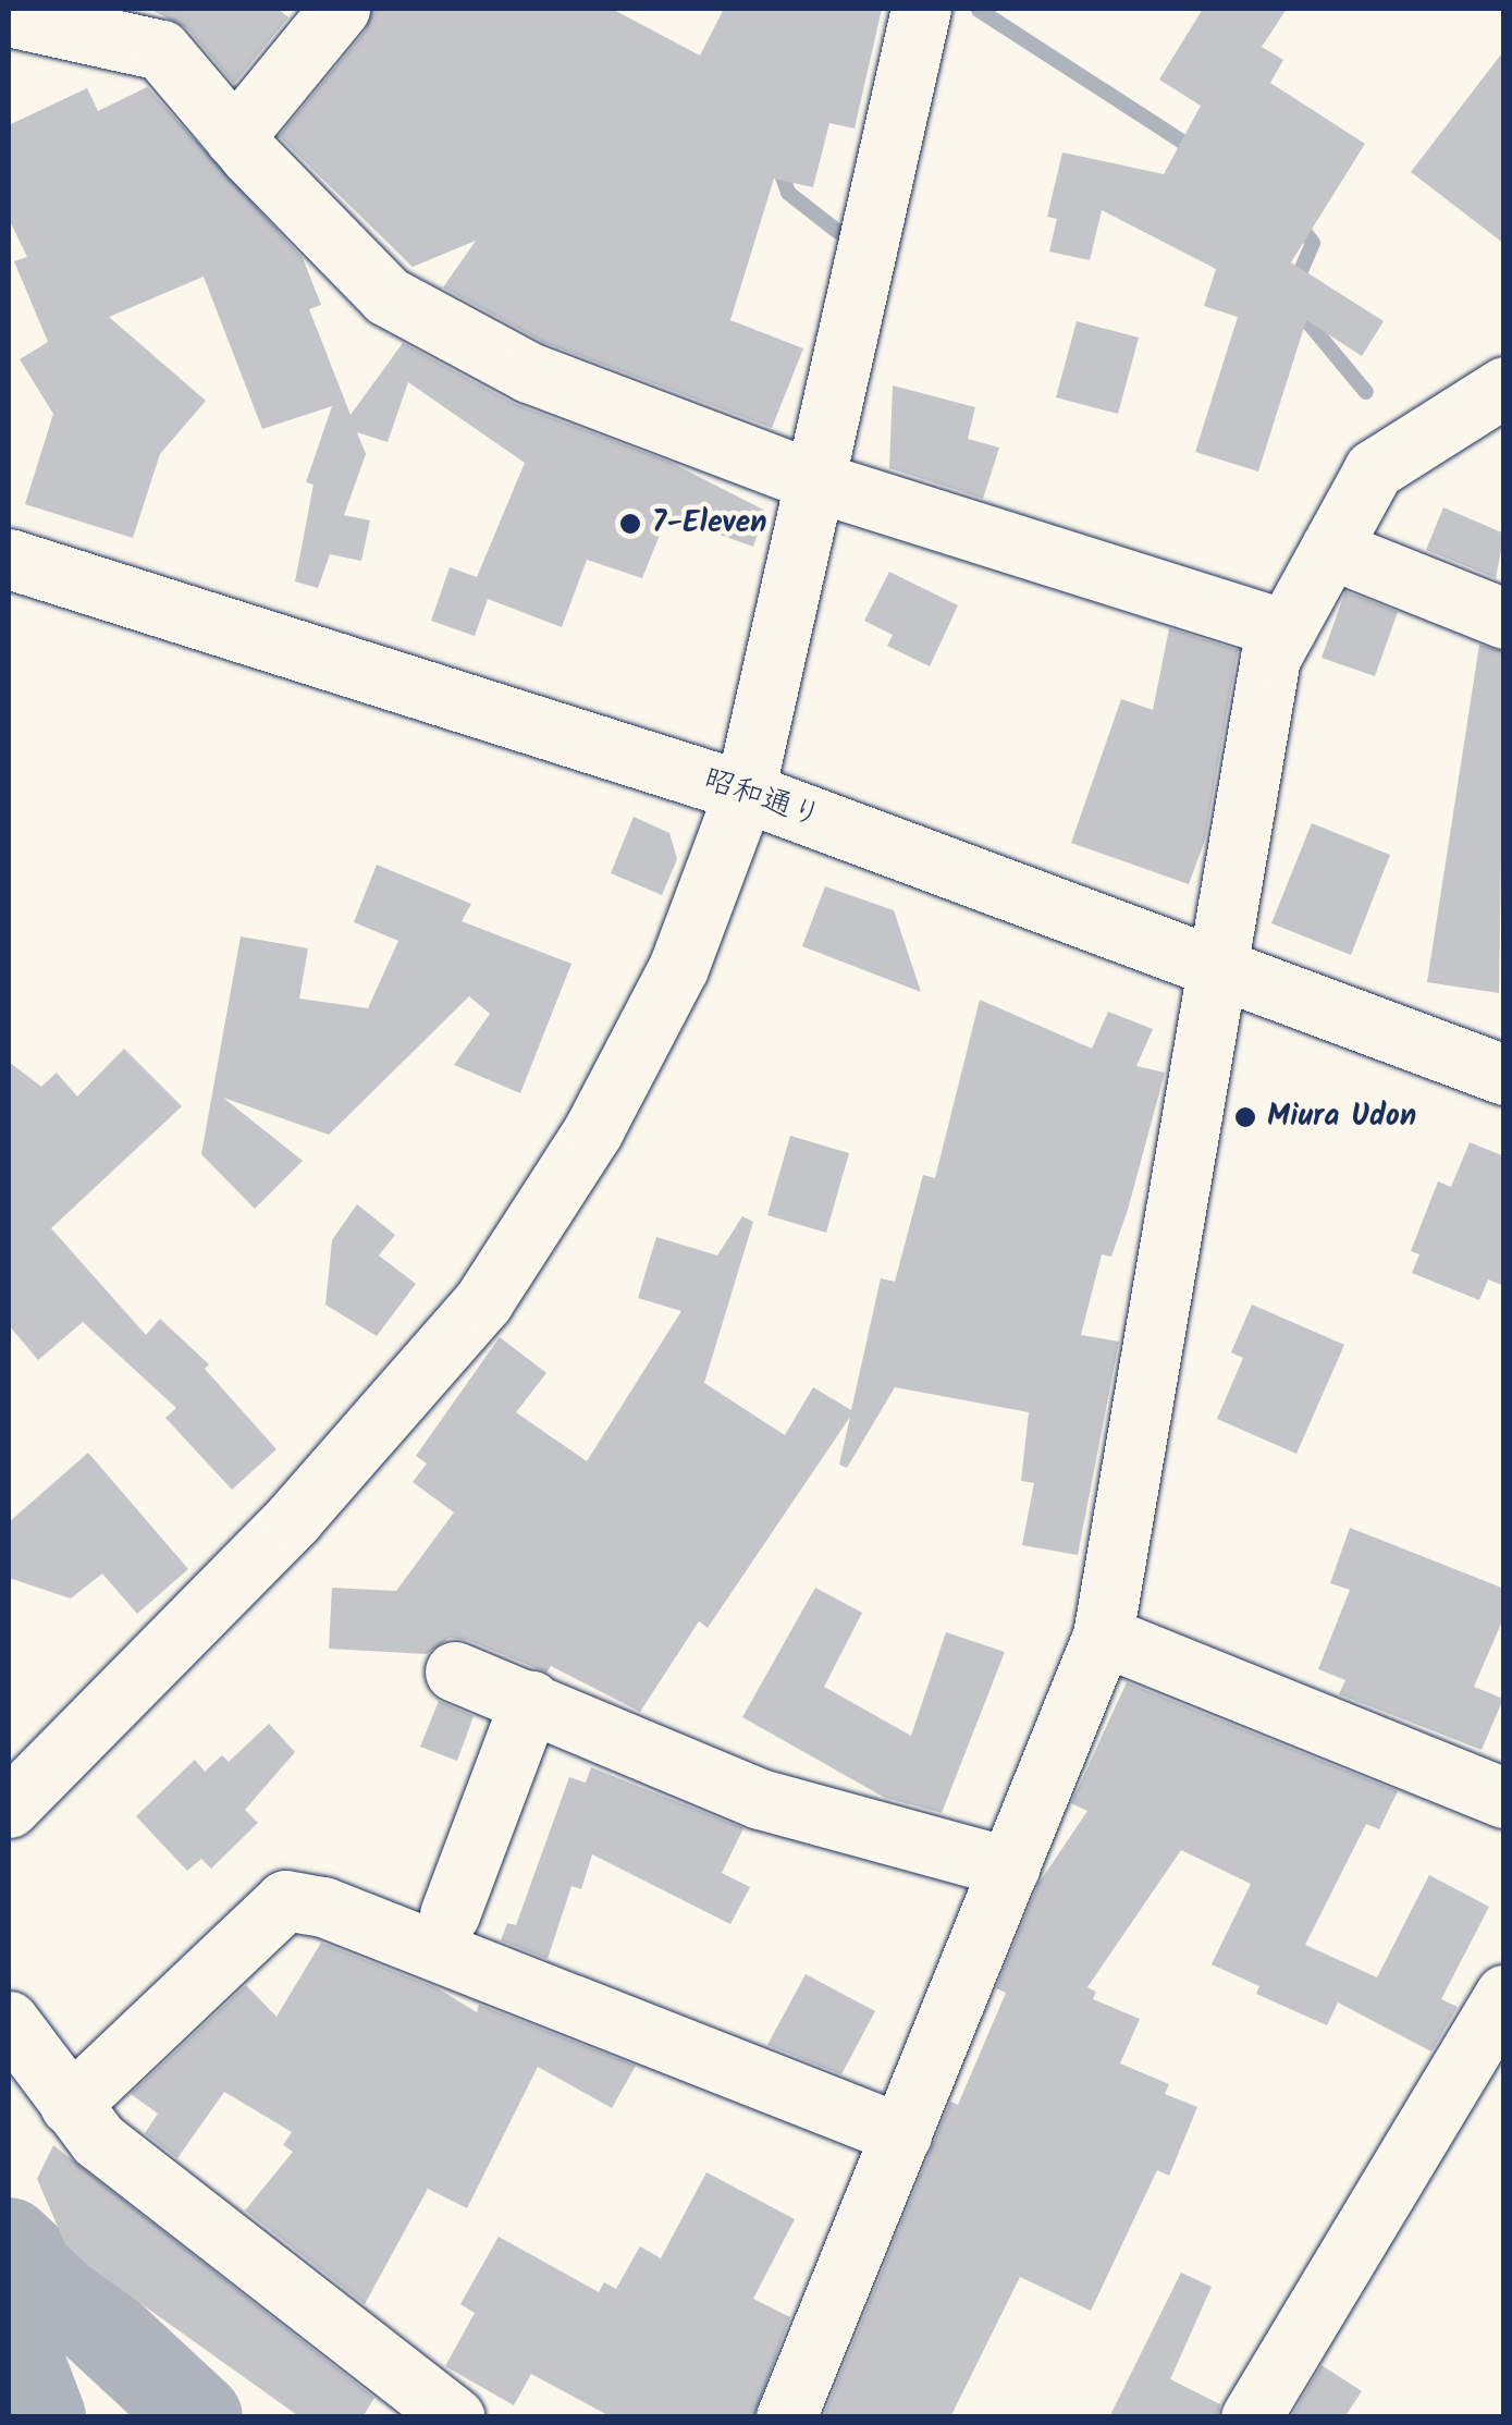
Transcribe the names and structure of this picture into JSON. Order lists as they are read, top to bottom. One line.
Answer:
{"streets":{"street":["昭和通り"]},"places":["7-Eleven","Miura Udon"]}
